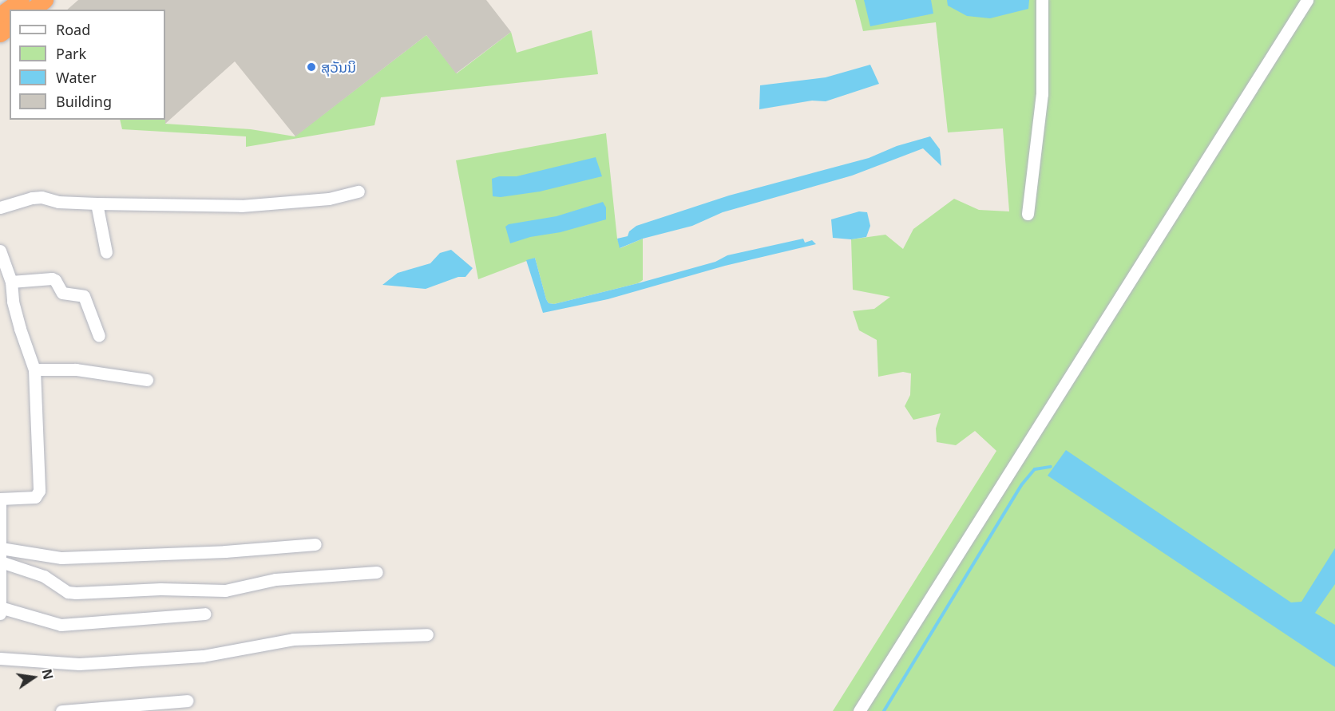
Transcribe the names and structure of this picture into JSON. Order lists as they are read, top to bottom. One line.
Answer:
{"places":["ສຸວັນນິ"],"legend":["Road","Park","Water","Building"],"north":"right"}
